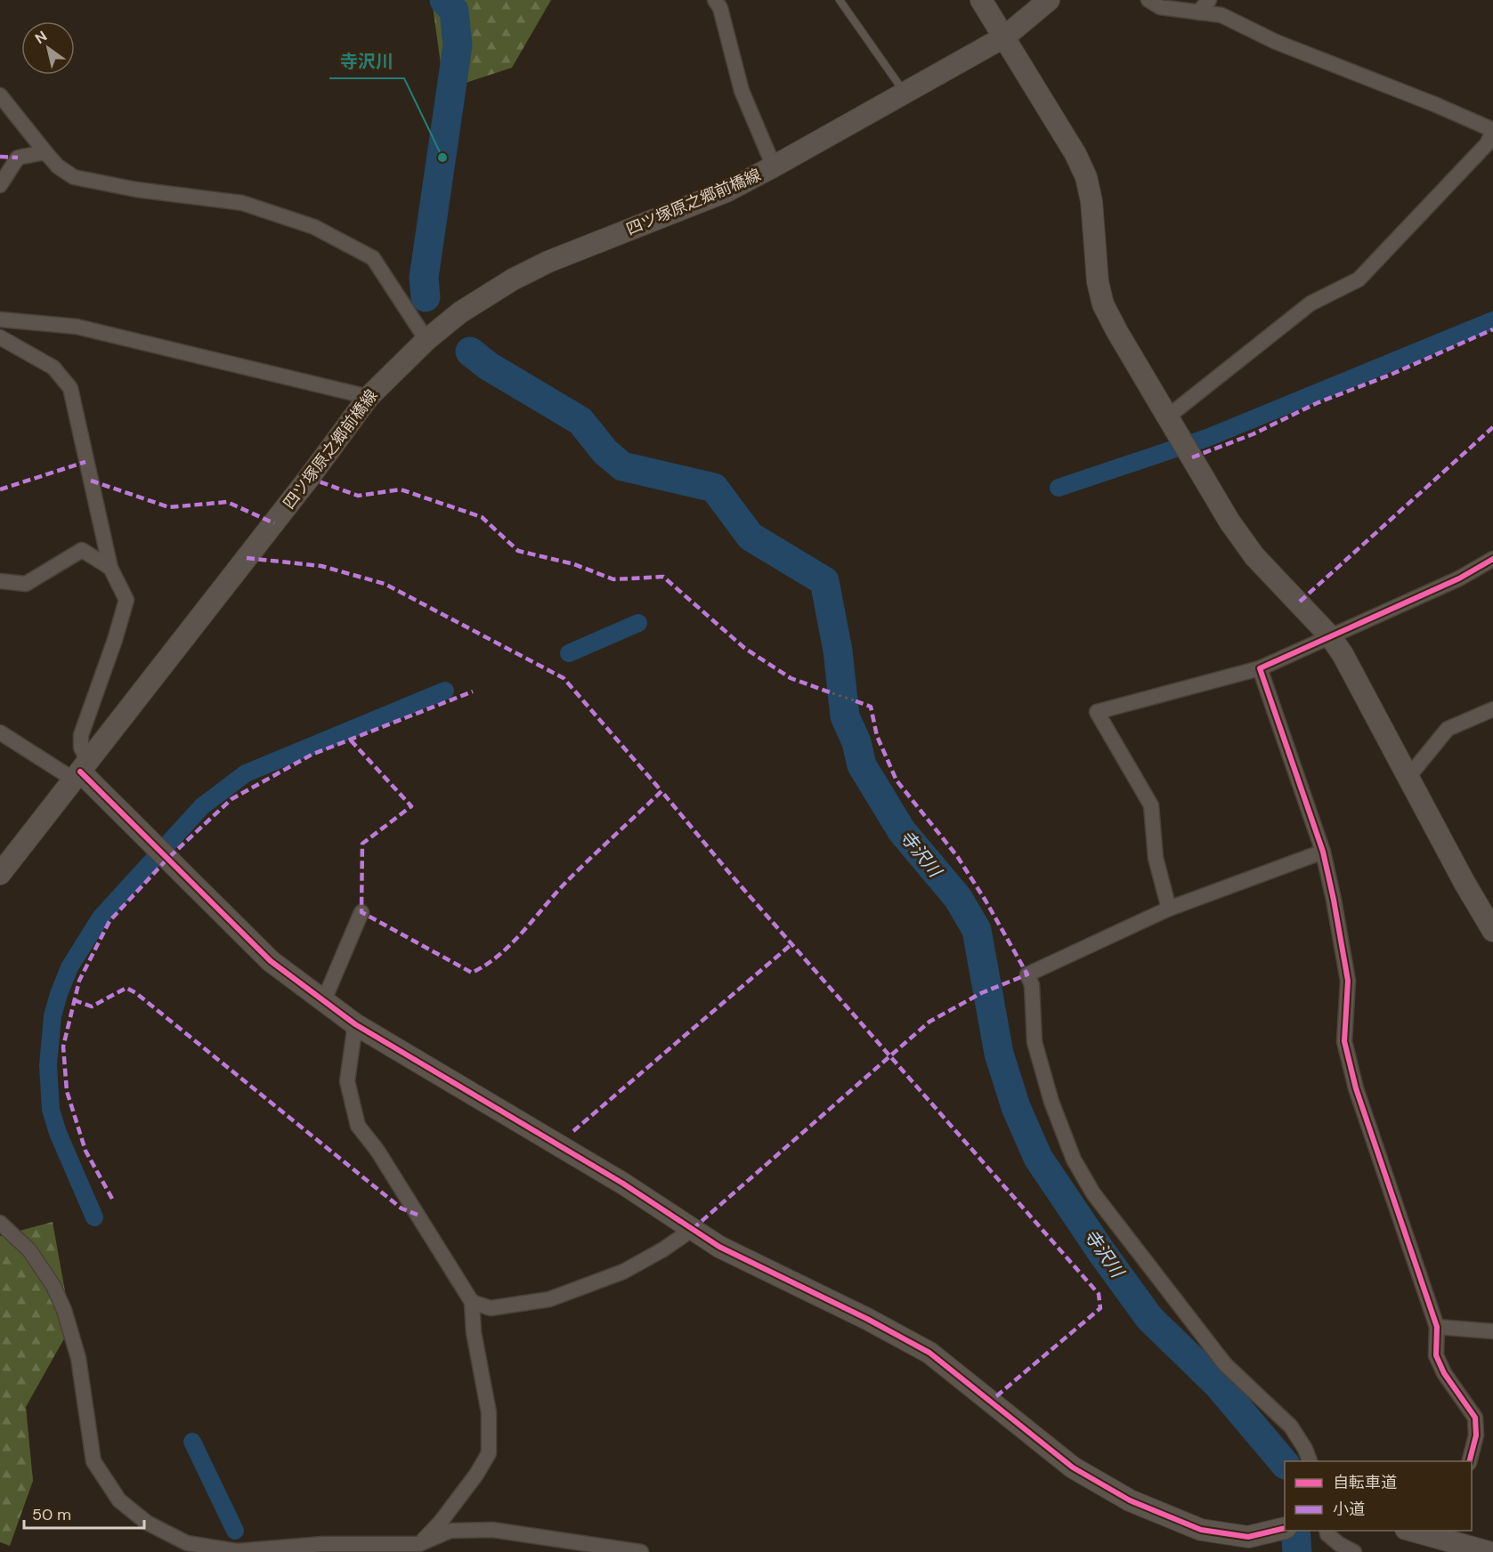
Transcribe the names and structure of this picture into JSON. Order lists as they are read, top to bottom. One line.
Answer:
{"streets":{"street":["四ツ塚原之郷前橋線"]},"water":["寺沢川"],"places":["寺沢川"],"legend":["自転車道","小道"],"scale_bar":"50 m","north":"top left"}
